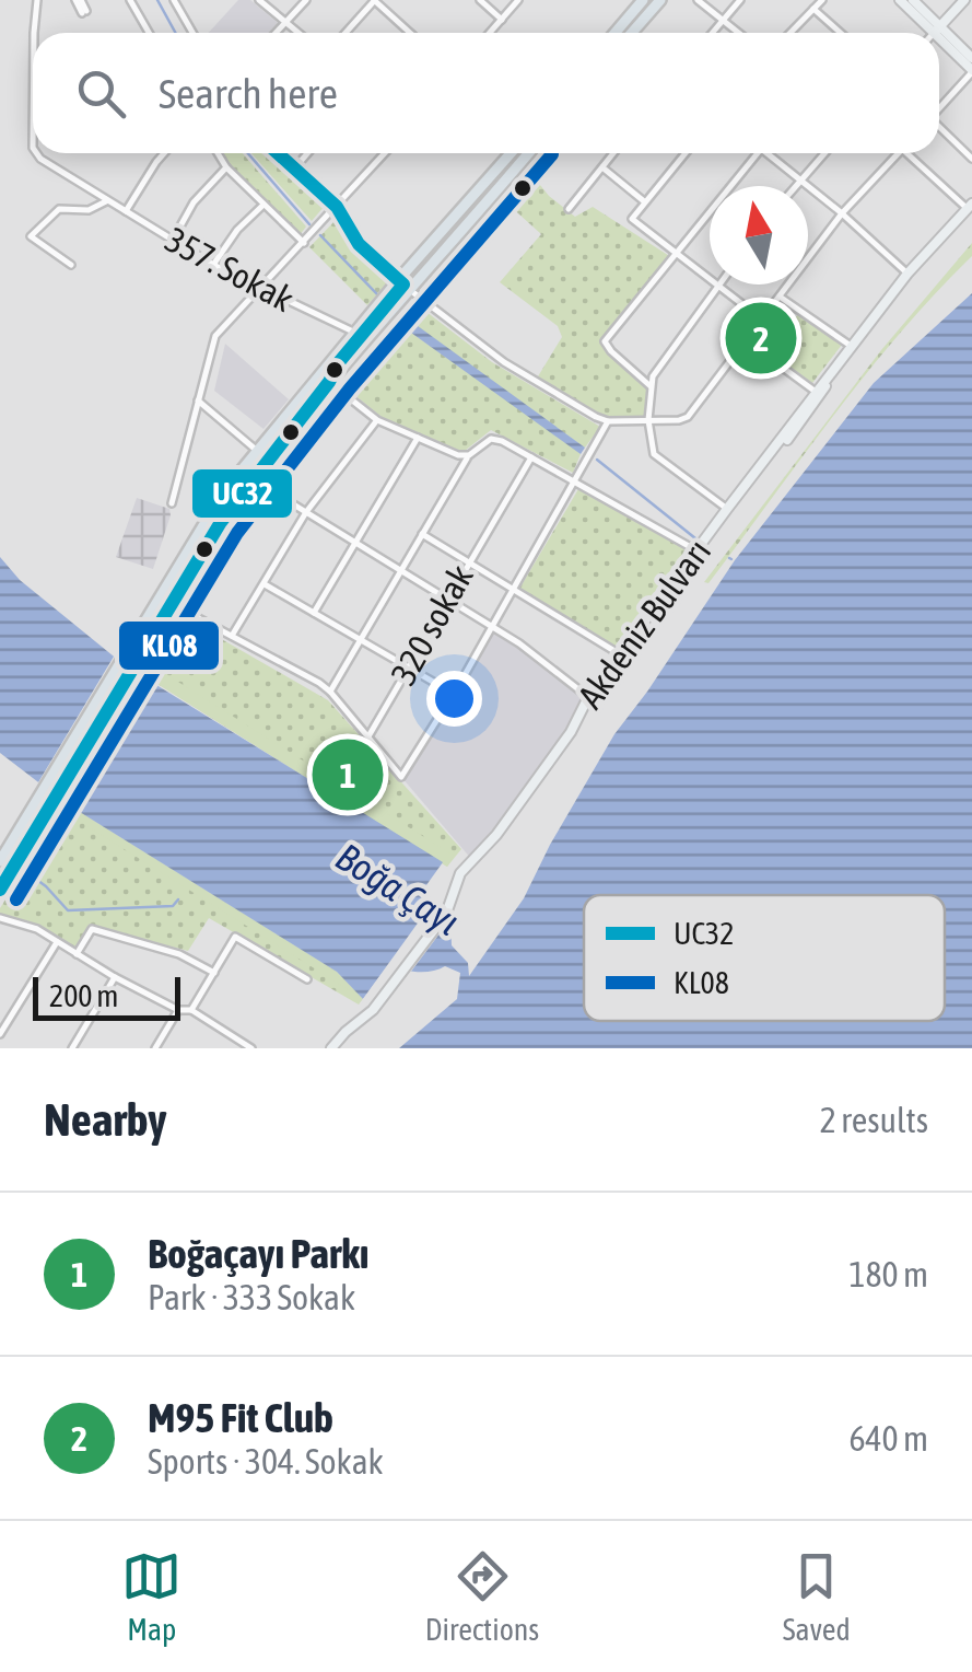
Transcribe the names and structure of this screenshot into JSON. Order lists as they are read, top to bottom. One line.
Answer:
{"streets":{"main road":["Akdeniz Bulvarı"],"street":["357. Sokak","320 sokak"]},"water":["Boğa Çayı"],"lines":["transit line UC32","transit line KL08"],"legend":["UC32","KL08"],"scale_bar":"200 m","north":"top","page":{"search":"Search here","pins":["2","1"],"scale":"200 m","heading":["Nearby","2 results"],"list":[{"mark":"1","name":"Boğaçayı Parkı","note":"Park · 333 Sokak","value":"180 m"},{"mark":"2","name":"M95 Fit Club","note":"Sports · 304. Sokak","value":"640 m"}],"nav":["Map","Directions","Saved"]}}
